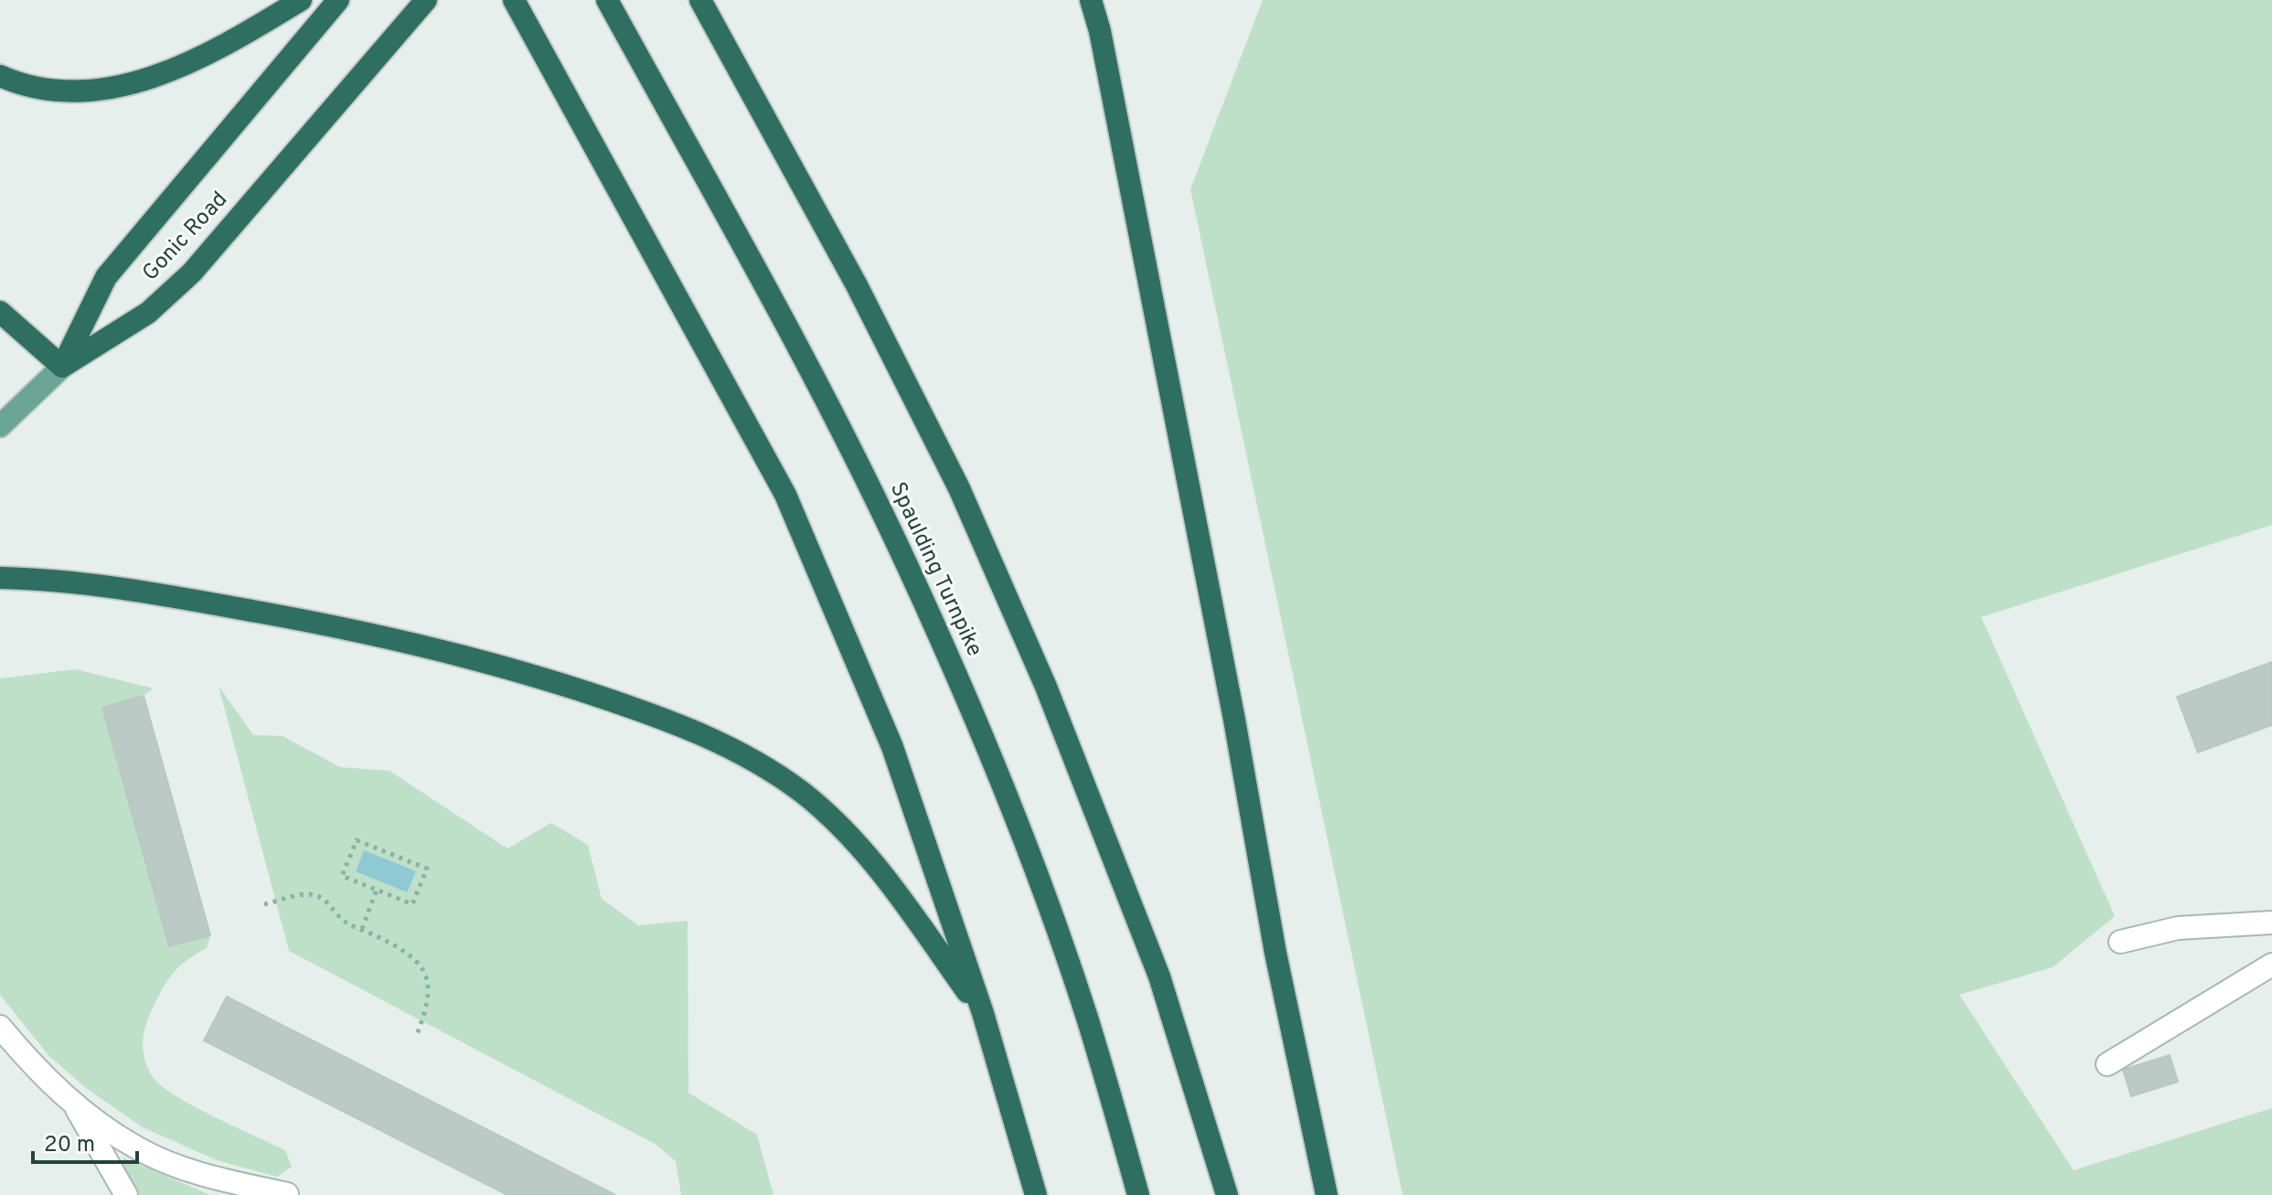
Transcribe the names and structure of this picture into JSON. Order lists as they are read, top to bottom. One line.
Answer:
{"streets":{"highway":["Gonic Road","Spaulding Turnpike"]},"scale_bar":"20 m"}
